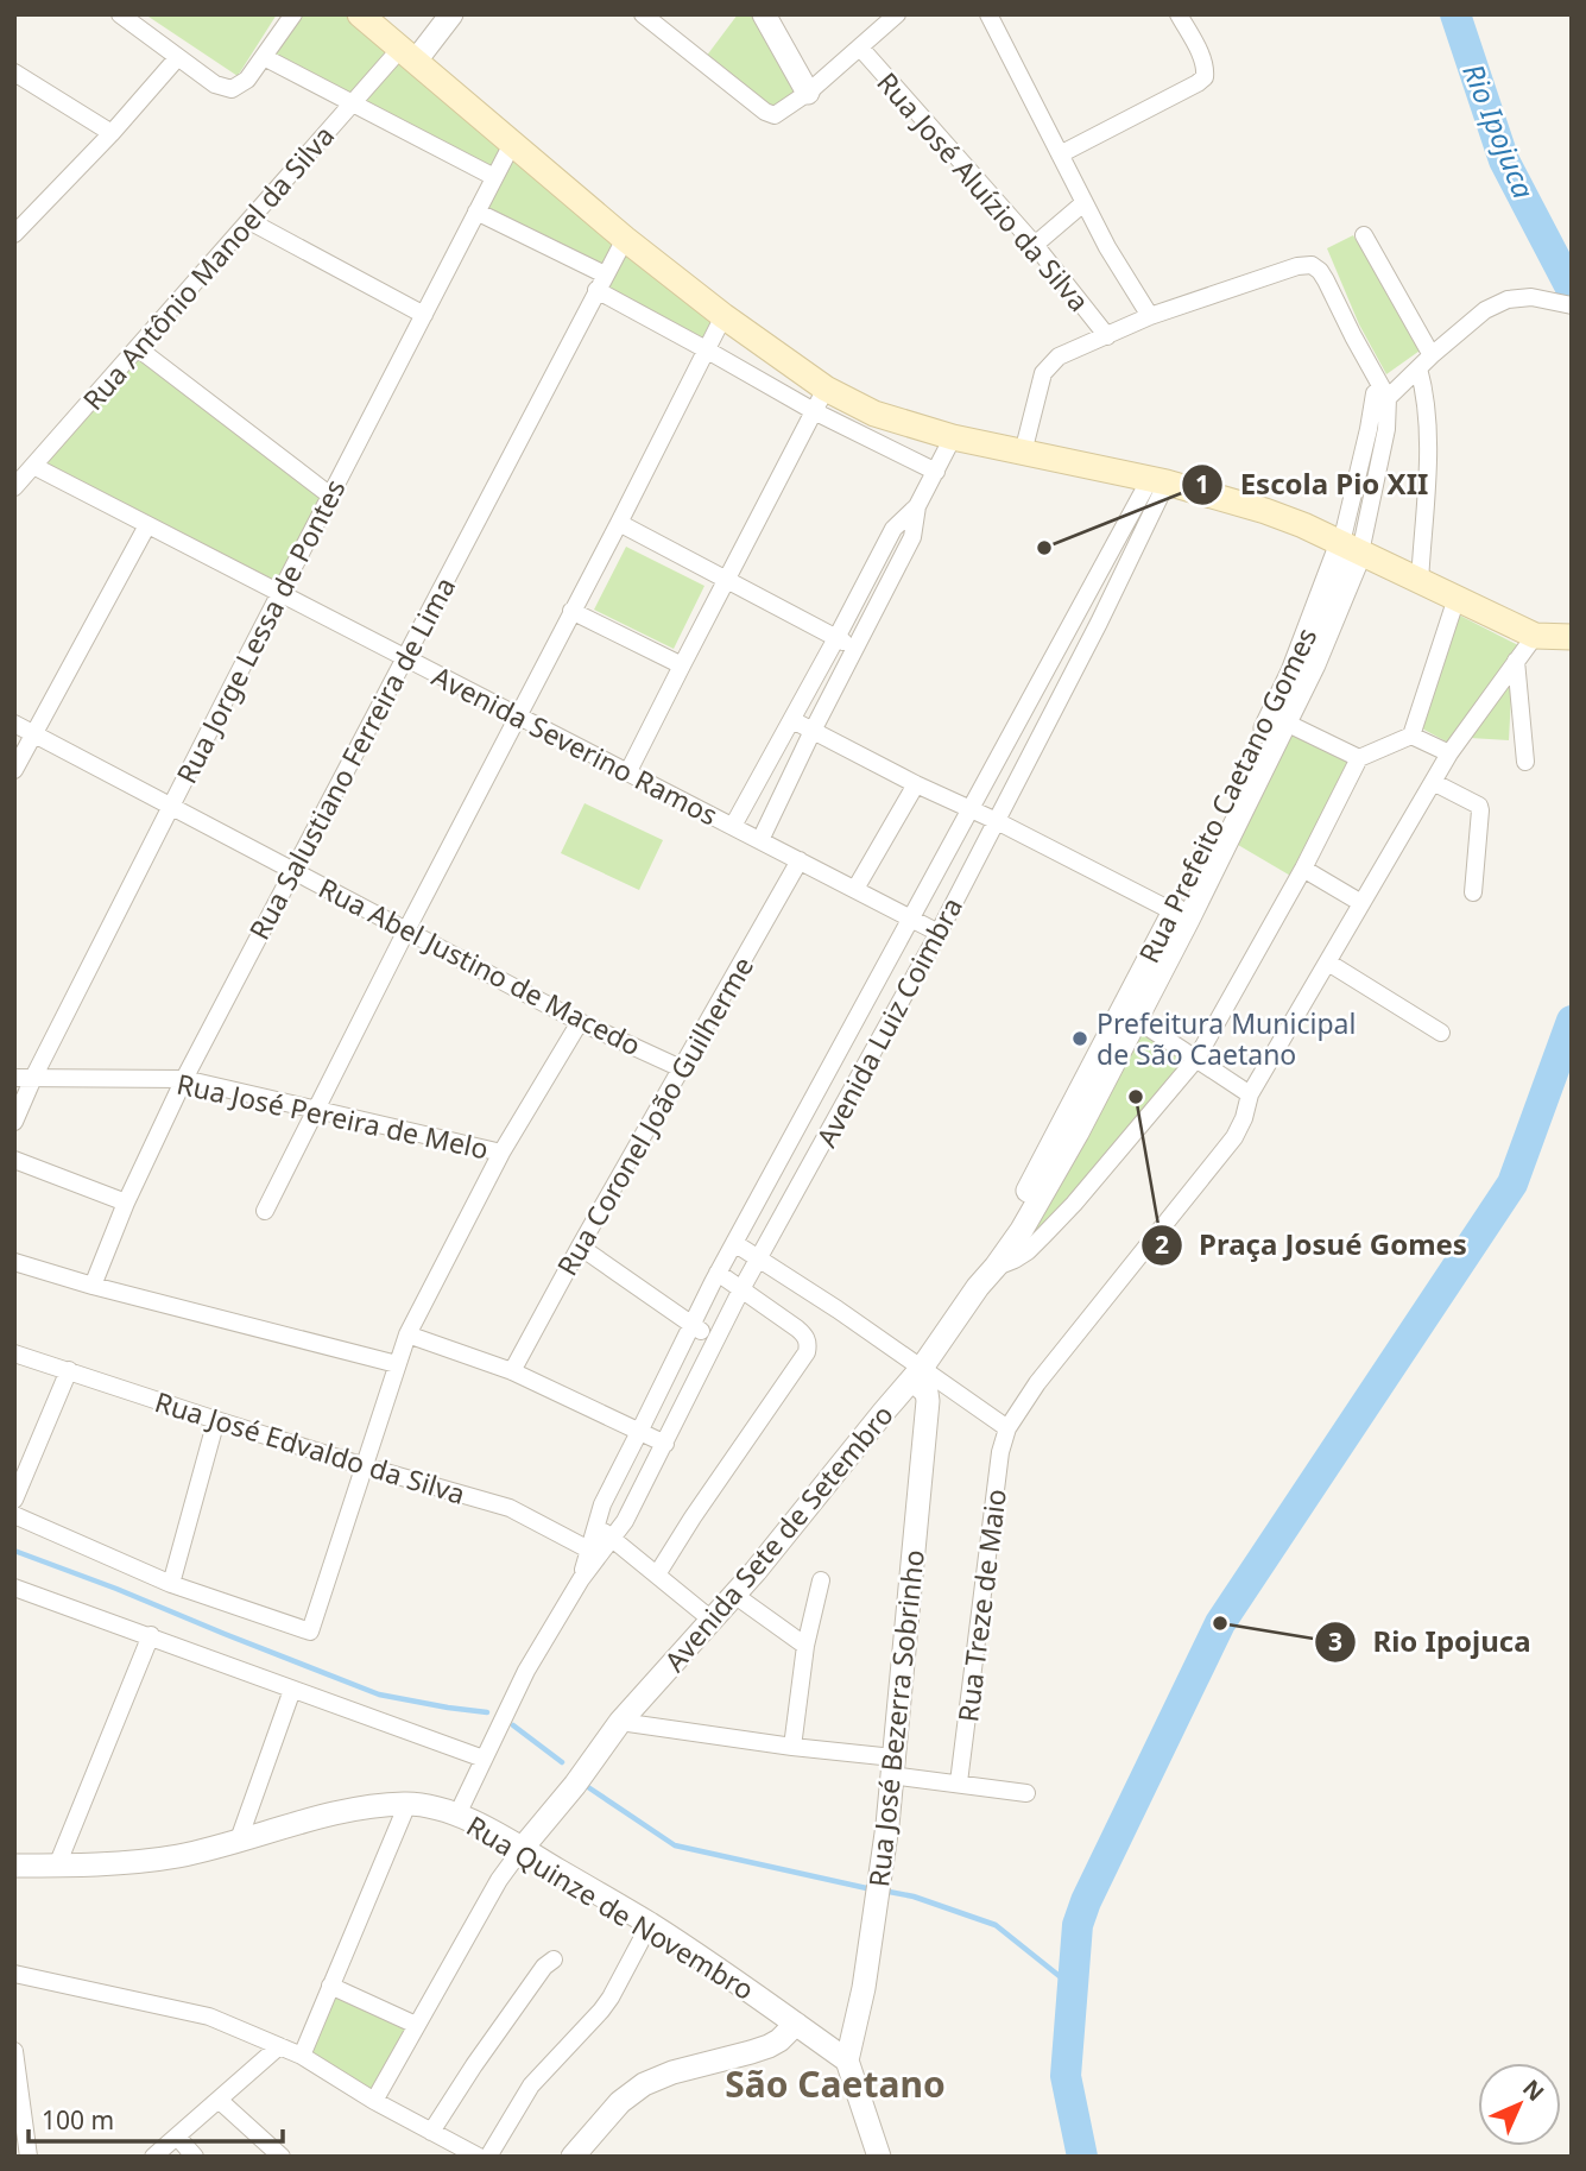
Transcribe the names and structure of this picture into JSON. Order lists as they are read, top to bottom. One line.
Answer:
{"streets":{"street":["Rua José Aluízio da Silva","Rua Antônio Manoel da Silva","Rua Jorge Lessa de Pontes","Avenida Severino Ramos","Rua Salustiano Ferreira de Lima","Rua Prefeito Caetano Gomes","Rua Abel Justino de Macedo","Avenida Luiz Coimbra","Rua José Pereira de Melo","Rua Coronel João Guilherme","Rua José Edvaldo da Silva","Avenida Sete de Setembro","Rua Treze de Maio","Rua José Bezerra Sobrinho","Rua Quinze de Novembro"]},"crossings":[["Rua Antônio Manoel da Silva","Avenida Severino Ramos"],["Rua Jorge Lessa de Pontes","Avenida Severino Ramos"],["Rua Jorge Lessa de Pontes","Rua Abel Justino de Macedo"],["Rua Jorge Lessa de Pontes","Rua José Pereira de Melo"],["Avenida Severino Ramos","Rua Salustiano Ferreira de Lima"],["Avenida Severino Ramos","Avenida Luiz Coimbra"],["Avenida Severino Ramos","Rua Coronel João Guilherme"],["Rua Salustiano Ferreira de Lima","Rua Abel Justino de Macedo"],["Rua Salustiano Ferreira de Lima","Rua José Pereira de Melo"],["Rua Prefeito Caetano Gomes","Avenida Sete de Setembro"],["Rua Abel Justino de Macedo","Rua Coronel João Guilherme"],["Avenida Luiz Coimbra","Rua José Edvaldo da Silva"],["Avenida Sete de Setembro","Rua José Bezerra Sobrinho"],["Avenida Sete de Setembro","Rua Quinze de Novembro"],["Rua José Bezerra Sobrinho","Rua Quinze de Novembro"]],"districts":["São Caetano"],"water":["Rio Ipojuca"],"places":["Escola Pio XII","Prefeitura Municipal de São Caetano","Praça Josué Gomes","Rio Ipojuca"],"scale_bar":"100 m","north":"top right"}
